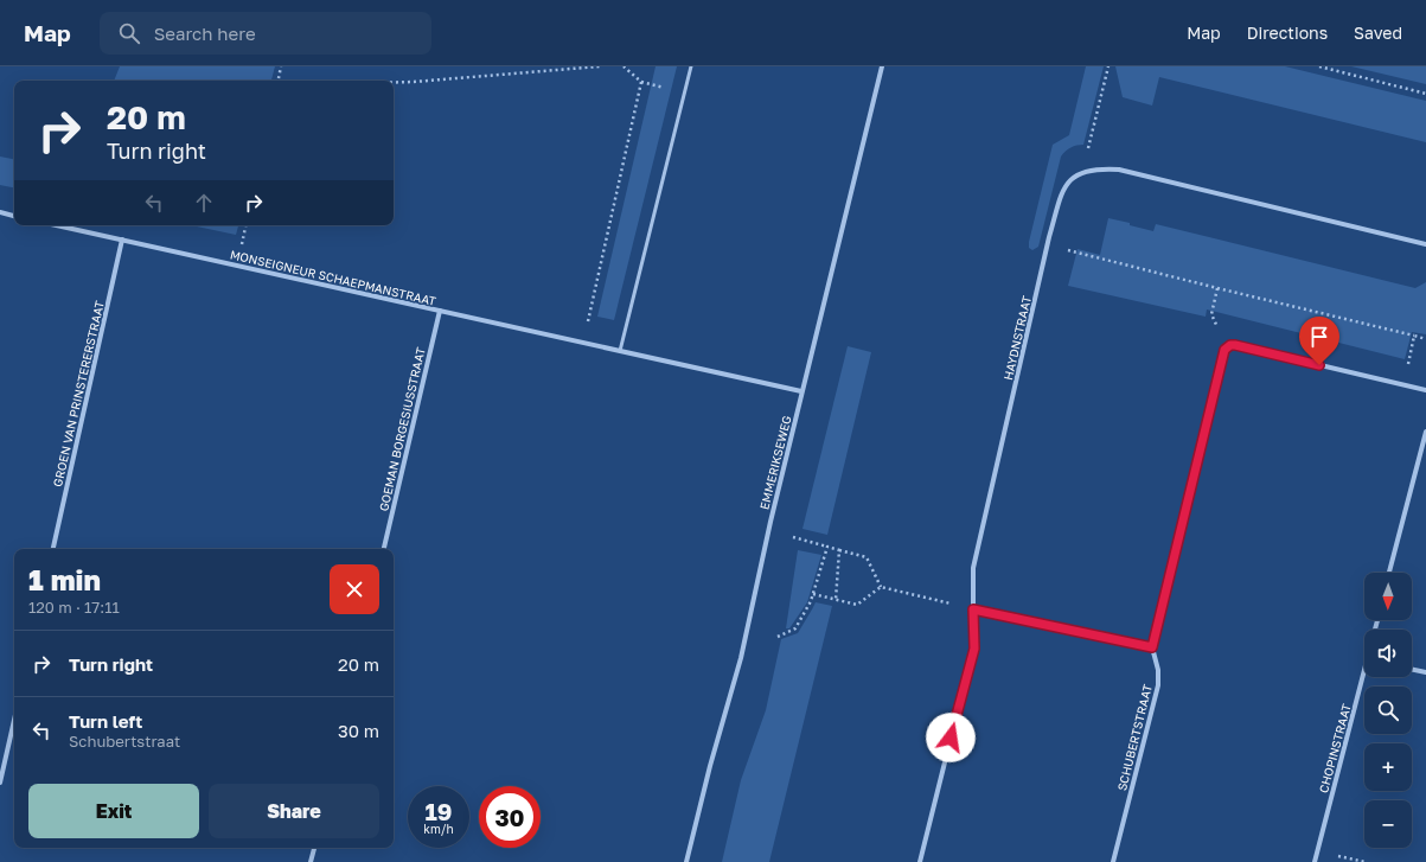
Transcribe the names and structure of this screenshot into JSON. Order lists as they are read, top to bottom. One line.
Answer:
{"streets":{"street":["MONSEIGNEUR SCHAEPMANSTRAAT","HAYDNSTRAAT","GROEN VAN PRINSTERERSTRAAT","GOEMAN BORGESIUSSTRAAT","EMMERIKSEWEG","SCHUBERTSTRAAT","CHOPINSTRAAT"]},"crossings":[["MONSEIGNEUR SCHAEPMANSTRAAT","GROEN VAN PRINSTERERSTRAAT"],["MONSEIGNEUR SCHAEPMANSTRAAT","GOEMAN BORGESIUSSTRAAT"],["MONSEIGNEUR SCHAEPMANSTRAAT","EMMERIKSEWEG"]],"north":"bottom","page":{"header":"Map","search":"Search here","nav":["Map","Directions","Saved"],"turn":["20 m","Turn right"],"heading":["1 min","120 m · 17:11"],"map_buttons":["+","−"],"list":[{"name":"Turn right","value":"20 m"},{"name":"Turn left","note":"Schubertstraat","value":"30 m"}],"buttons":["Exit","Share"],"speed":"19 km/h","limit":"30"}}
